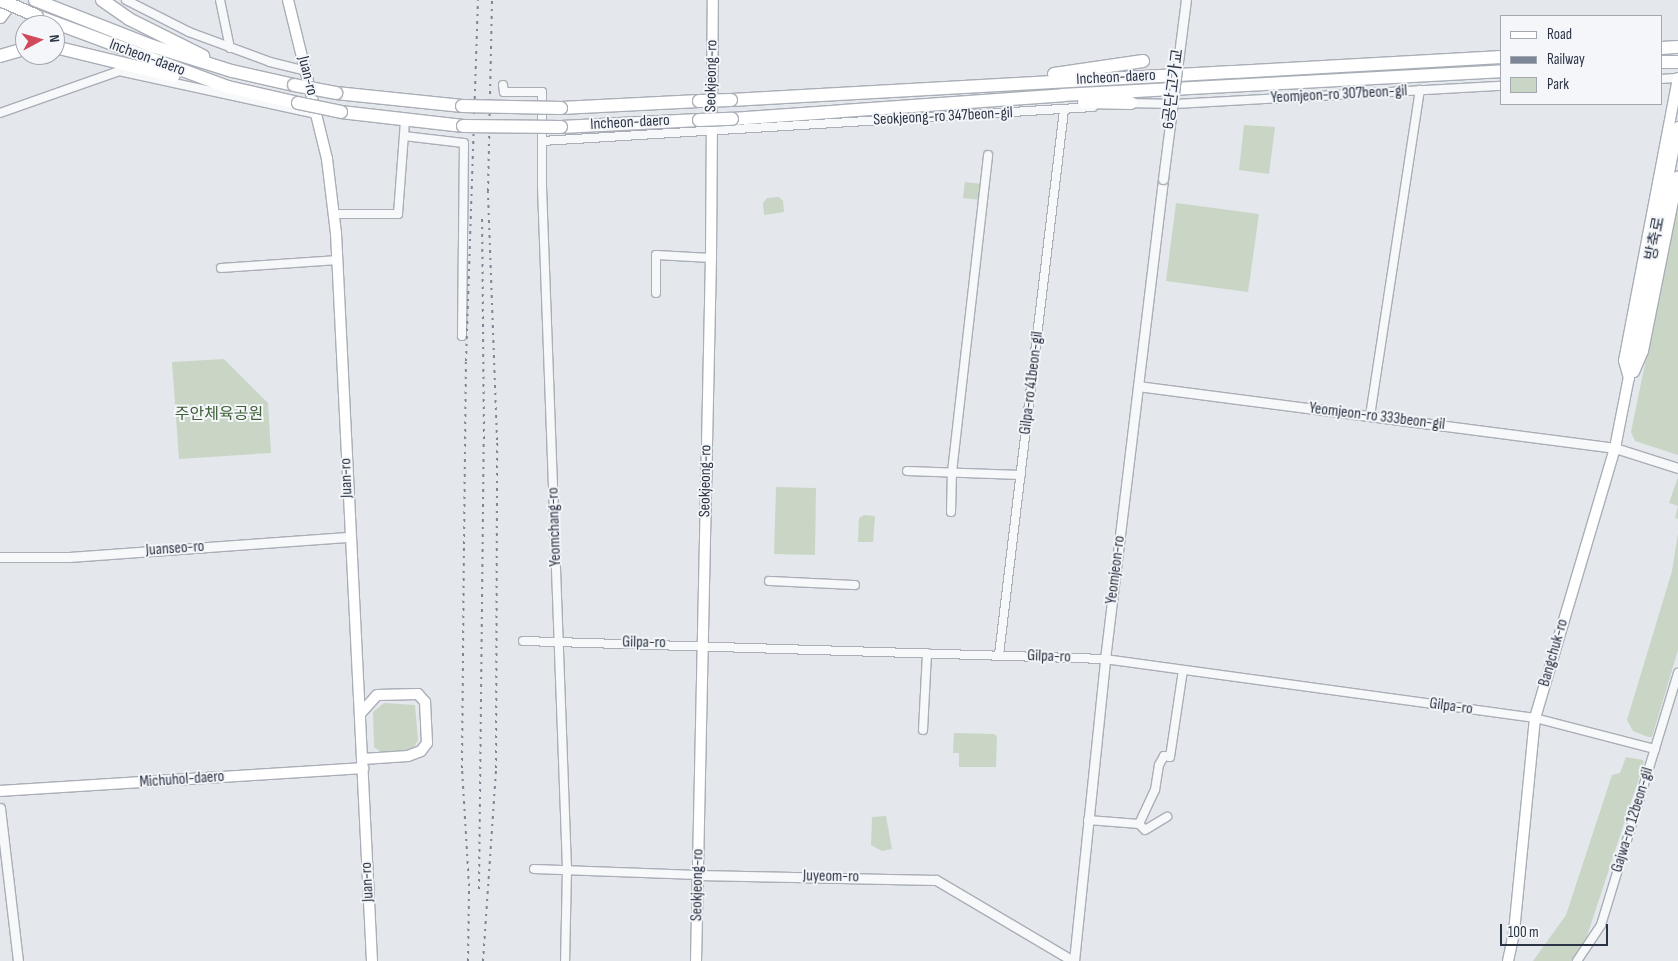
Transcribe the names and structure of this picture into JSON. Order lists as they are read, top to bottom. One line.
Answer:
{"streets":{"highway":["Incheon-daero"],"main road":["Juan-ro","Seokjeong-ro","방축로","Bangchuk-ro","Michuhol-daero"],"street":["6공단고가교","Yeomjeon-ro 307beon-gil","Seokjeong-ro 347beon-gil","Gilpa-ro 41beon-gil","Yeomjeon-ro 333beon-gil","Yeomchang-ro","Juanseo-ro","Yeomjeon-ro","Gilpa-ro","Gajwa-ro 12beon-gil","Juyeom-ro"]},"crossings":[["Juan-ro","Juanseo-ro"],["Juan-ro","Michuhol-daero"],["Seokjeong-ro","Seokjeong-ro 347beon-gil"],["Seokjeong-ro","Gilpa-ro"],["Seokjeong-ro","Juyeom-ro"],["6공단고가교","Yeomjeon-ro"],["Yeomjeon-ro 307beon-gil","Seokjeong-ro 347beon-gil"],["Seokjeong-ro 347beon-gil","Gilpa-ro 41beon-gil"],["Seokjeong-ro 347beon-gil","Yeomchang-ro"],["방축로","Bangchuk-ro"],["Gilpa-ro 41beon-gil","Gilpa-ro"],["Yeomjeon-ro 333beon-gil","Yeomjeon-ro"],["Yeomjeon-ro 333beon-gil","Bangchuk-ro"],["Yeomchang-ro","Gilpa-ro"],["Yeomchang-ro","Juyeom-ro"],["Yeomjeon-ro","Gilpa-ro"],["Yeomjeon-ro","Juyeom-ro"],["Gilpa-ro","Bangchuk-ro"],["Gilpa-ro","Gajwa-ro 12beon-gil"]],"parks":["주안체육공원"],"legend":["Road","Railway","Park"],"scale_bar":"100 m","north":"right"}
